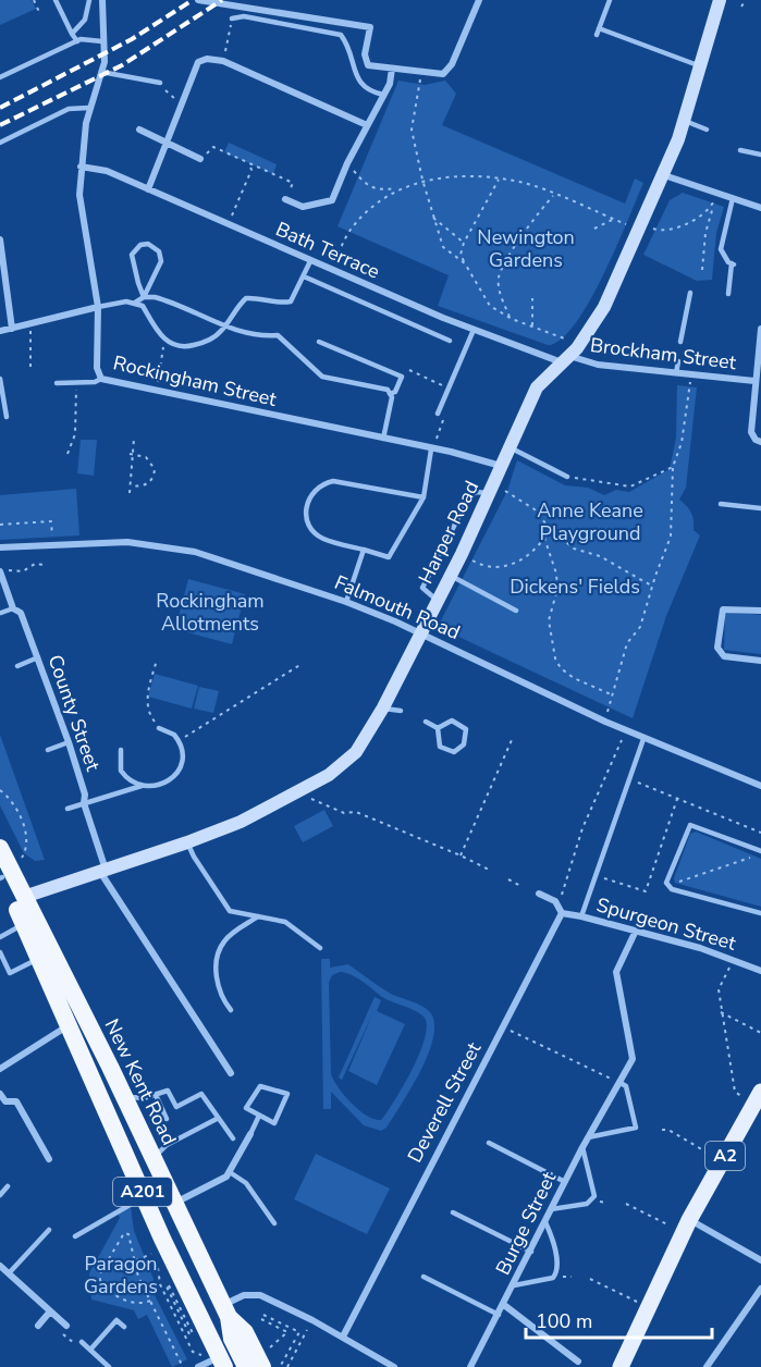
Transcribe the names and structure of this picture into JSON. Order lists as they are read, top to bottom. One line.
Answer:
{"streets":{"highway":["New Kent Road","A201"],"main road":["Harper Road","A2"],"street":["Bath Terrace","Brockham Street","Rockingham Street","Falmouth Road","County Street","Spurgeon Street","Deverell Street","Burge Street"]},"crossings":[["Bath Terrace","Brockham Street"],["Bath Terrace","Rockingham Street"],["Bath Terrace","Harper Road"],["Brockham Street","Harper Road"],["Rockingham Street","Harper Road"],["Harper Road","Falmouth Road"],["Harper Road","County Street"],["Harper Road","New Kent Road"],["Spurgeon Street","Deverell Street"],["Spurgeon Street","Burge Street"]],"parks":["Newington Gardens","Anne Keane Playground","Dickens' Fields","Rockingham Allotments","Paragon Gardens"],"scale_bar":"100 m"}
